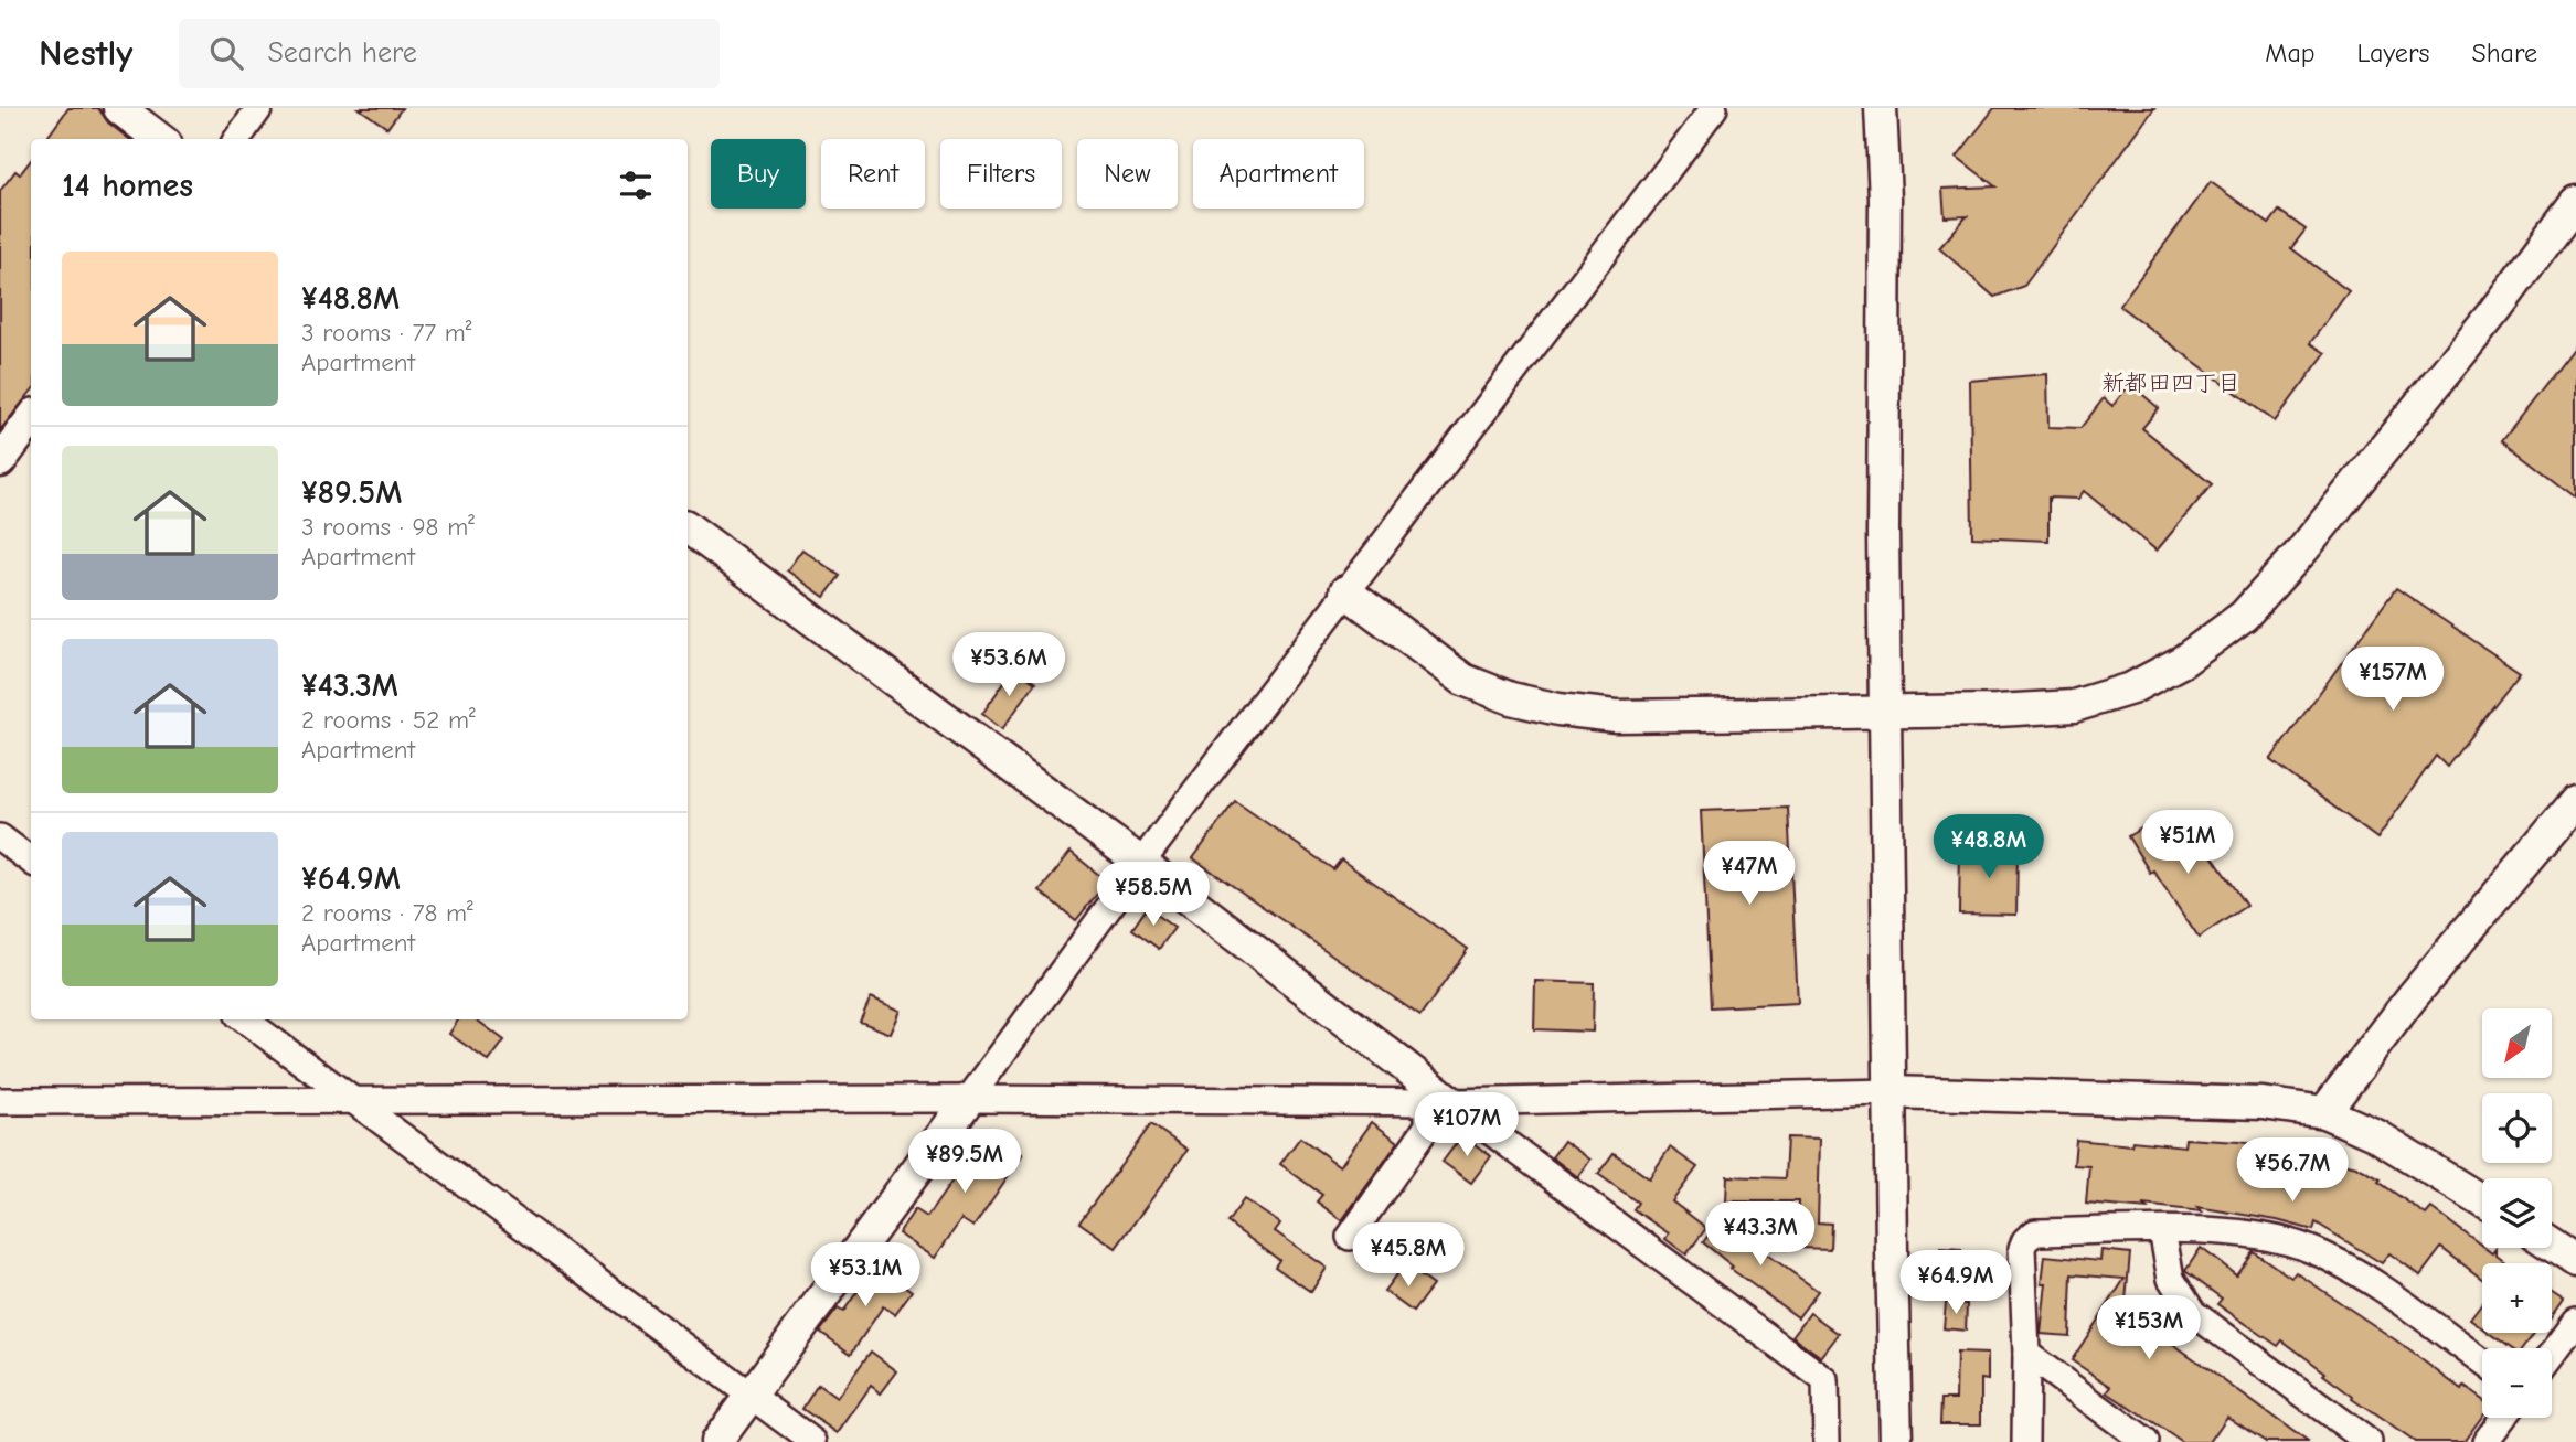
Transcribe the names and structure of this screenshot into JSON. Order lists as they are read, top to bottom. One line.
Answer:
{"districts":["新都田四丁目"],"north":"bottom left","page":{"header":"Nestly","search":"Search here","nav":["Map","Layers","Share"],"chip":["Buy","Rent","Filters","New","Apartment"],"heading":"14 homes","list":[{"name":"¥48.8M","note":"3 rooms · 77 m² · Apartment"},{"name":"¥89.5M","note":"3 rooms · 98 m² · Apartment"},{"name":"¥43.3M","note":"2 rooms · 52 m² · Apartment"},{"name":"¥64.9M","note":"2 rooms · 78 m² · Apartment"}],"price":["¥53.6M","¥157M","¥51M","¥48.8M","¥47M","¥58.5M","¥107M","¥89.5M","¥56.7M","¥43.3M","¥45.8M","¥53.1M","¥64.9M","¥153M"],"map_buttons":["+","−"]}}
